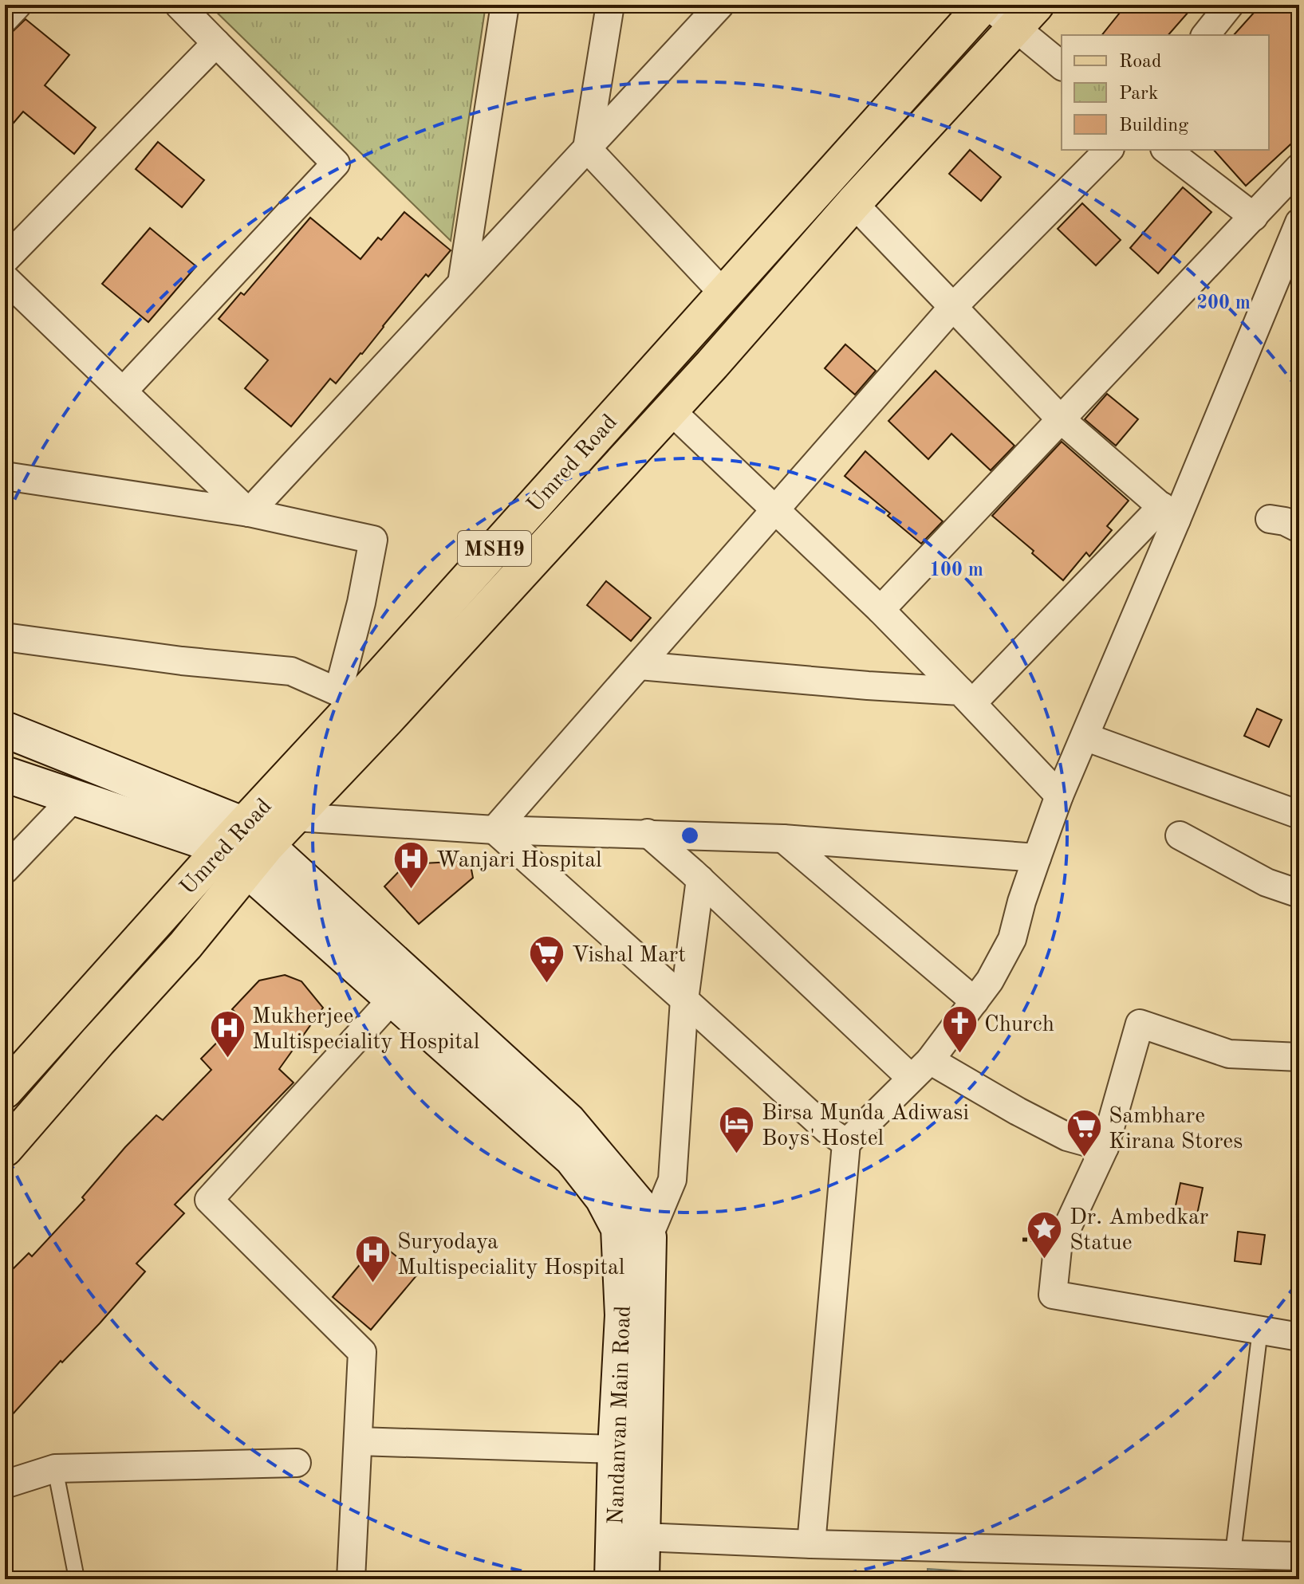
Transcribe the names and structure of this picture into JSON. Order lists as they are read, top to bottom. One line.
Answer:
{"streets":{"main road":["Umred Road","MSH9","Nandanvan Main Road"]},"crossings":[["Umred Road","Nandanvan Main Road"]],"places":{"hospital":["Wanjari Hospital","Mukherjee Multispeciality Hospital","Suryodaya Multispeciality Hospital"],"supermarket":["Vishal Mart","Sambhare Kirana Stores"],"church":["Church"],"hotel":["Birsa Munda Adiwasi Boys' Hostel"],"place":["Dr. Ambedkar Statue"]},"legend":["Road","Park","Building"],"rings":["200 m","100 m"]}
